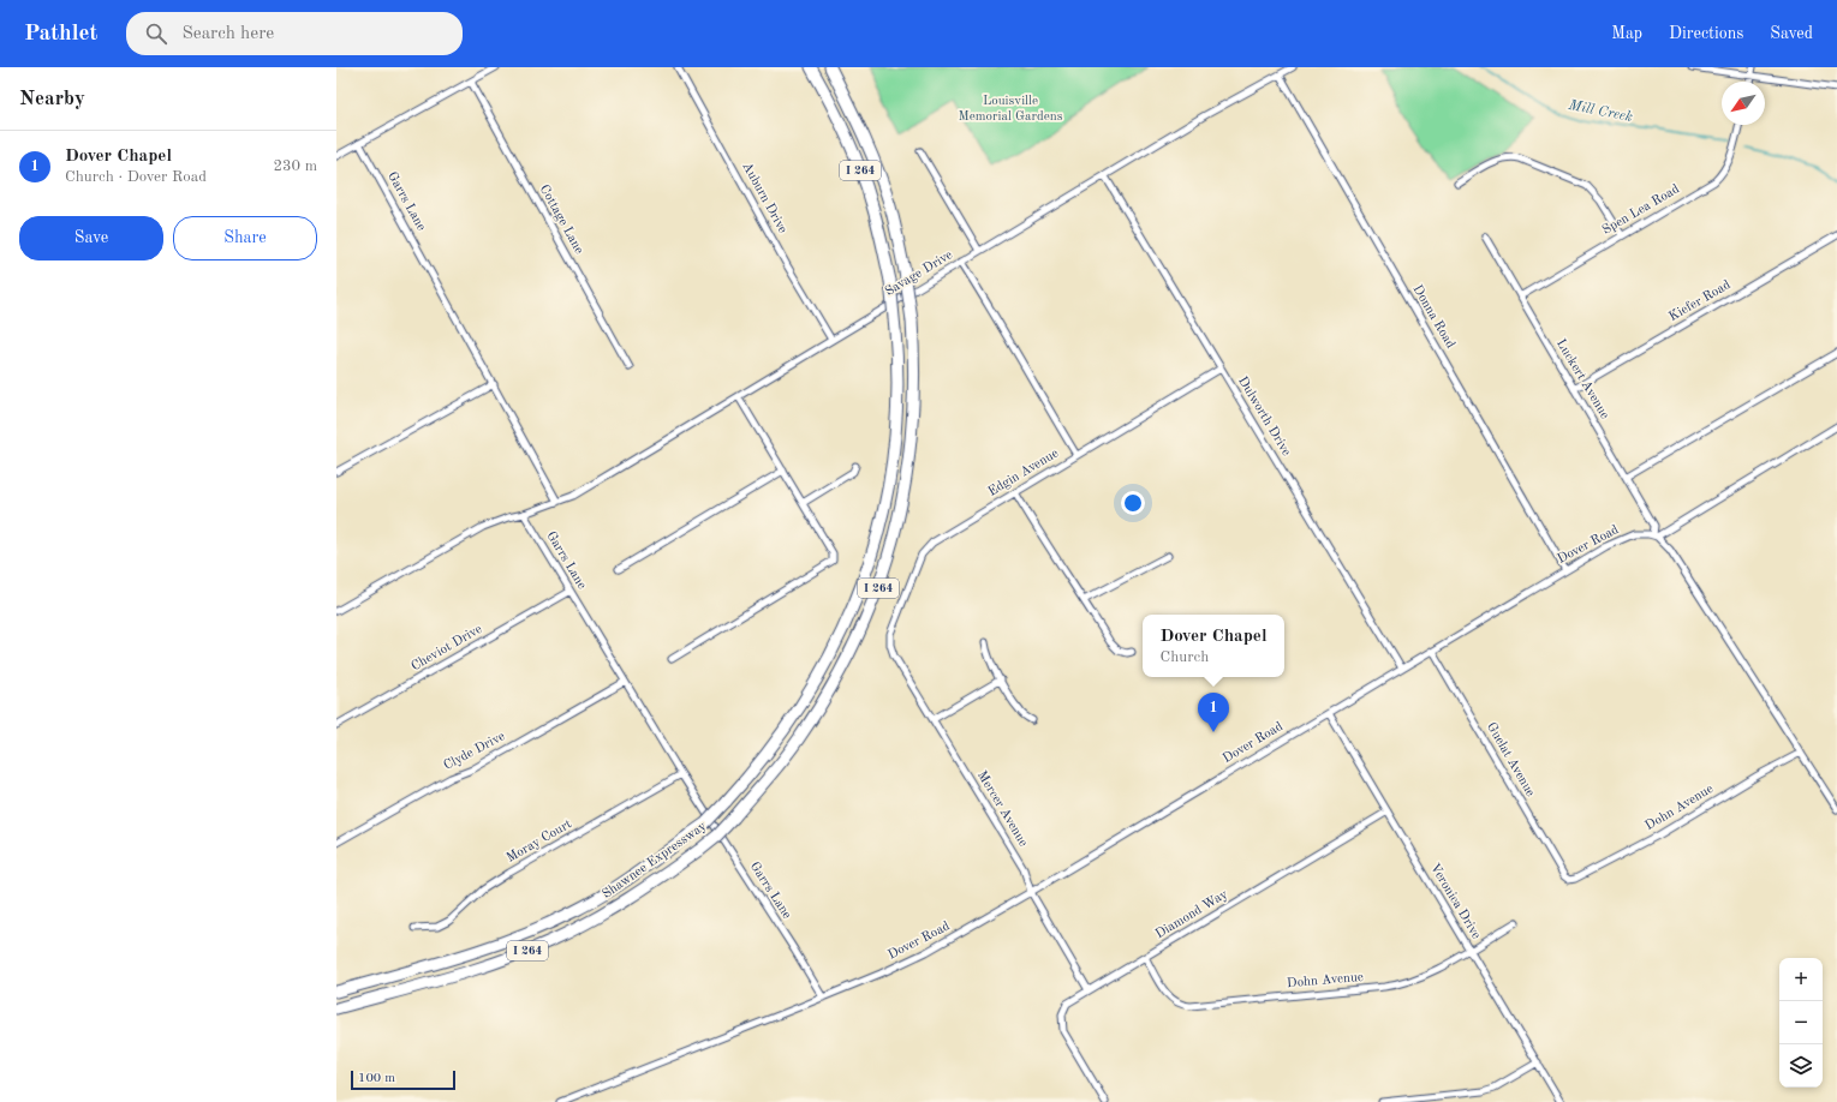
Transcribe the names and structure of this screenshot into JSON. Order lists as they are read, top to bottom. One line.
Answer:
{"streets":{"highway":["I 264","Shawnee Expressway"],"street":["Auburn Drive","Garrs Lane","Spen Lea Road","Cottage Lane","Savage Drive","Kiefer Road","Donna Road","Luckert Avenue","Dulworth Drive","Edgin Avenue","Dover Road","Cheviot Drive","Clyde Drive","Guelat Avenue","Dohn Avenue","Mercer Avenue","Moray Court","Veronica Drive","Diamond Way"]},"crossings":[["Auburn Drive","Savage Drive"],["Garrs Lane","Savage Drive"],["Garrs Lane","Dover Road"],["Garrs Lane","Cheviot Drive"],["Garrs Lane","Clyde Drive"],["Garrs Lane","Moray Court"],["Spen Lea Road","Luckert Avenue"],["Savage Drive","Donna Road"],["Savage Drive","Dulworth Drive"],["Kiefer Road","Luckert Avenue"],["Donna Road","Dover Road"],["Luckert Avenue","Dover Road"],["Dulworth Drive","Edgin Avenue"],["Dulworth Drive","Dover Road"],["Edgin Avenue","Mercer Avenue"],["Dover Road","Guelat Avenue"],["Dover Road","Mercer Avenue"],["Dover Road","Veronica Drive"],["Guelat Avenue","Dohn Avenue"],["Dohn Avenue","Veronica Drive"],["Dohn Avenue","Diamond Way"],["Mercer Avenue","Diamond Way"],["Veronica Drive","Diamond Way"]],"water":["Mill Creek"],"parks":["Louisville Memorial Gardens"],"scale_bar":"100 m","north":"bottom left","page":{"header":"Pathlet","search":"Search here","nav":["Map","Directions","Saved"],"heading":"Nearby","list":[{"mark":"1","name":"Dover Chapel","note":"Church · Dover Road","value":"230 m"}],"buttons":["Save","Share"],"popup":["Dover Chapel","Church"],"pins":"1","map_buttons":["+","−"],"scale":"100 m"}}
